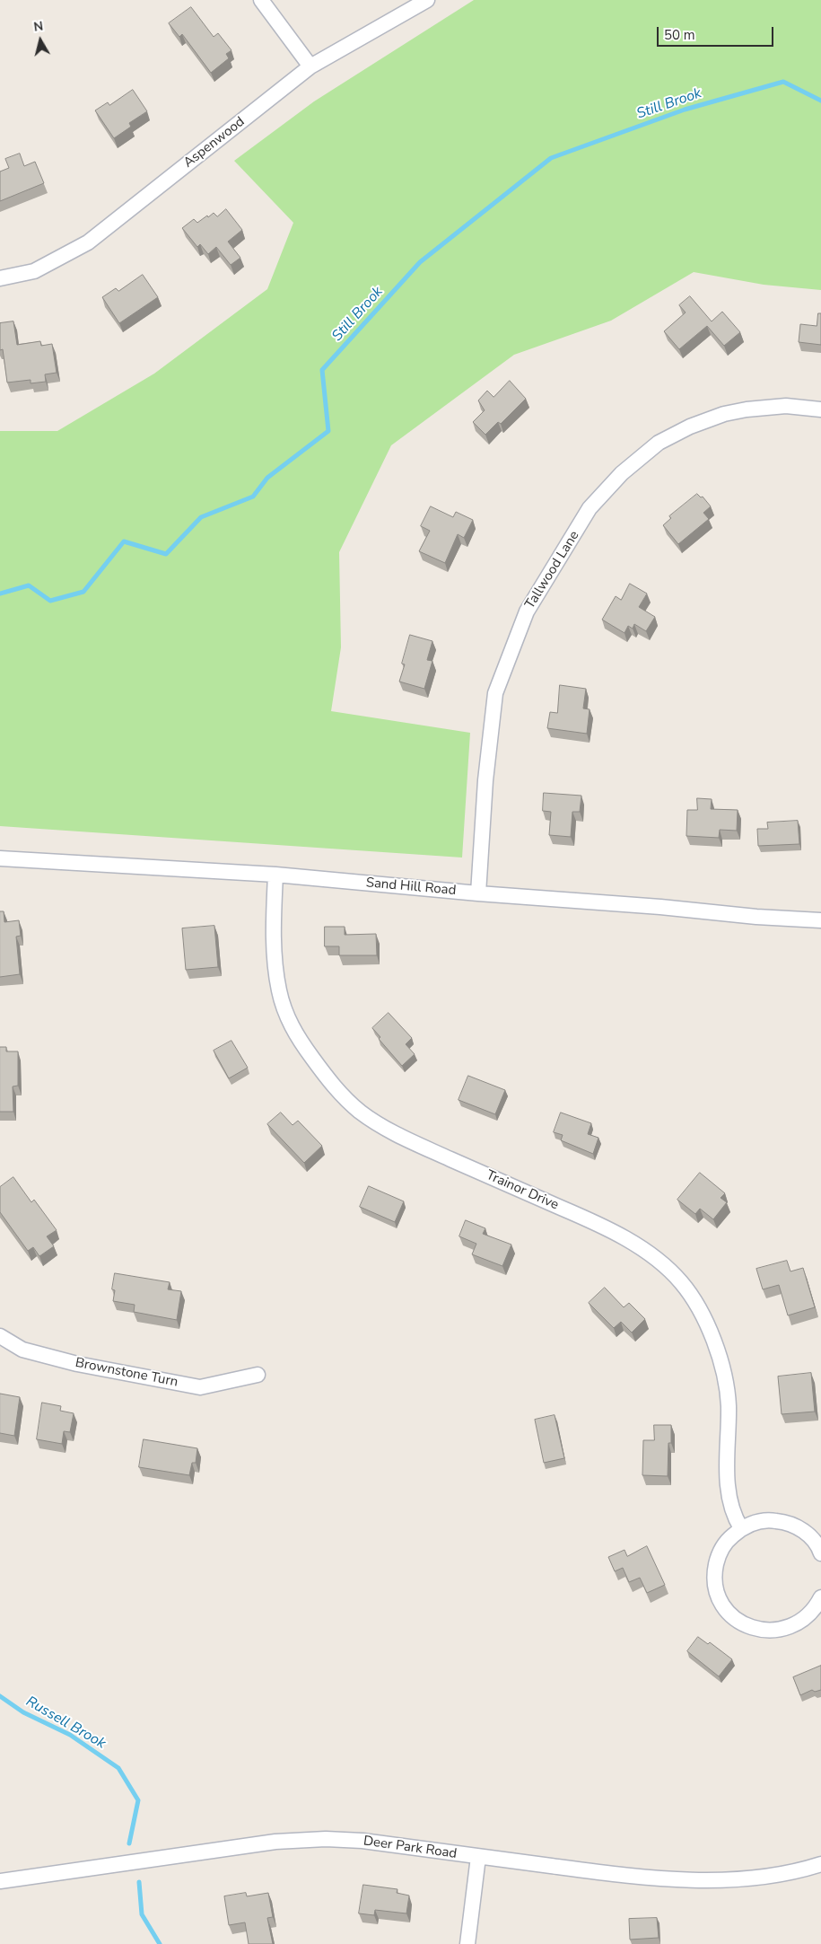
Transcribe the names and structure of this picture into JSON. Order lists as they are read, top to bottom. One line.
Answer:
{"streets":{"street":["Aspenwood","Tallwood Lane","Sand Hill Road","Trainor Drive","Brownstone Turn","Deer Park Road"]},"crossings":[["Tallwood Lane","Sand Hill Road"],["Sand Hill Road","Trainor Drive"]],"water":["Still Brook","Russell Brook"],"scale_bar":"50 m","north":"top"}
